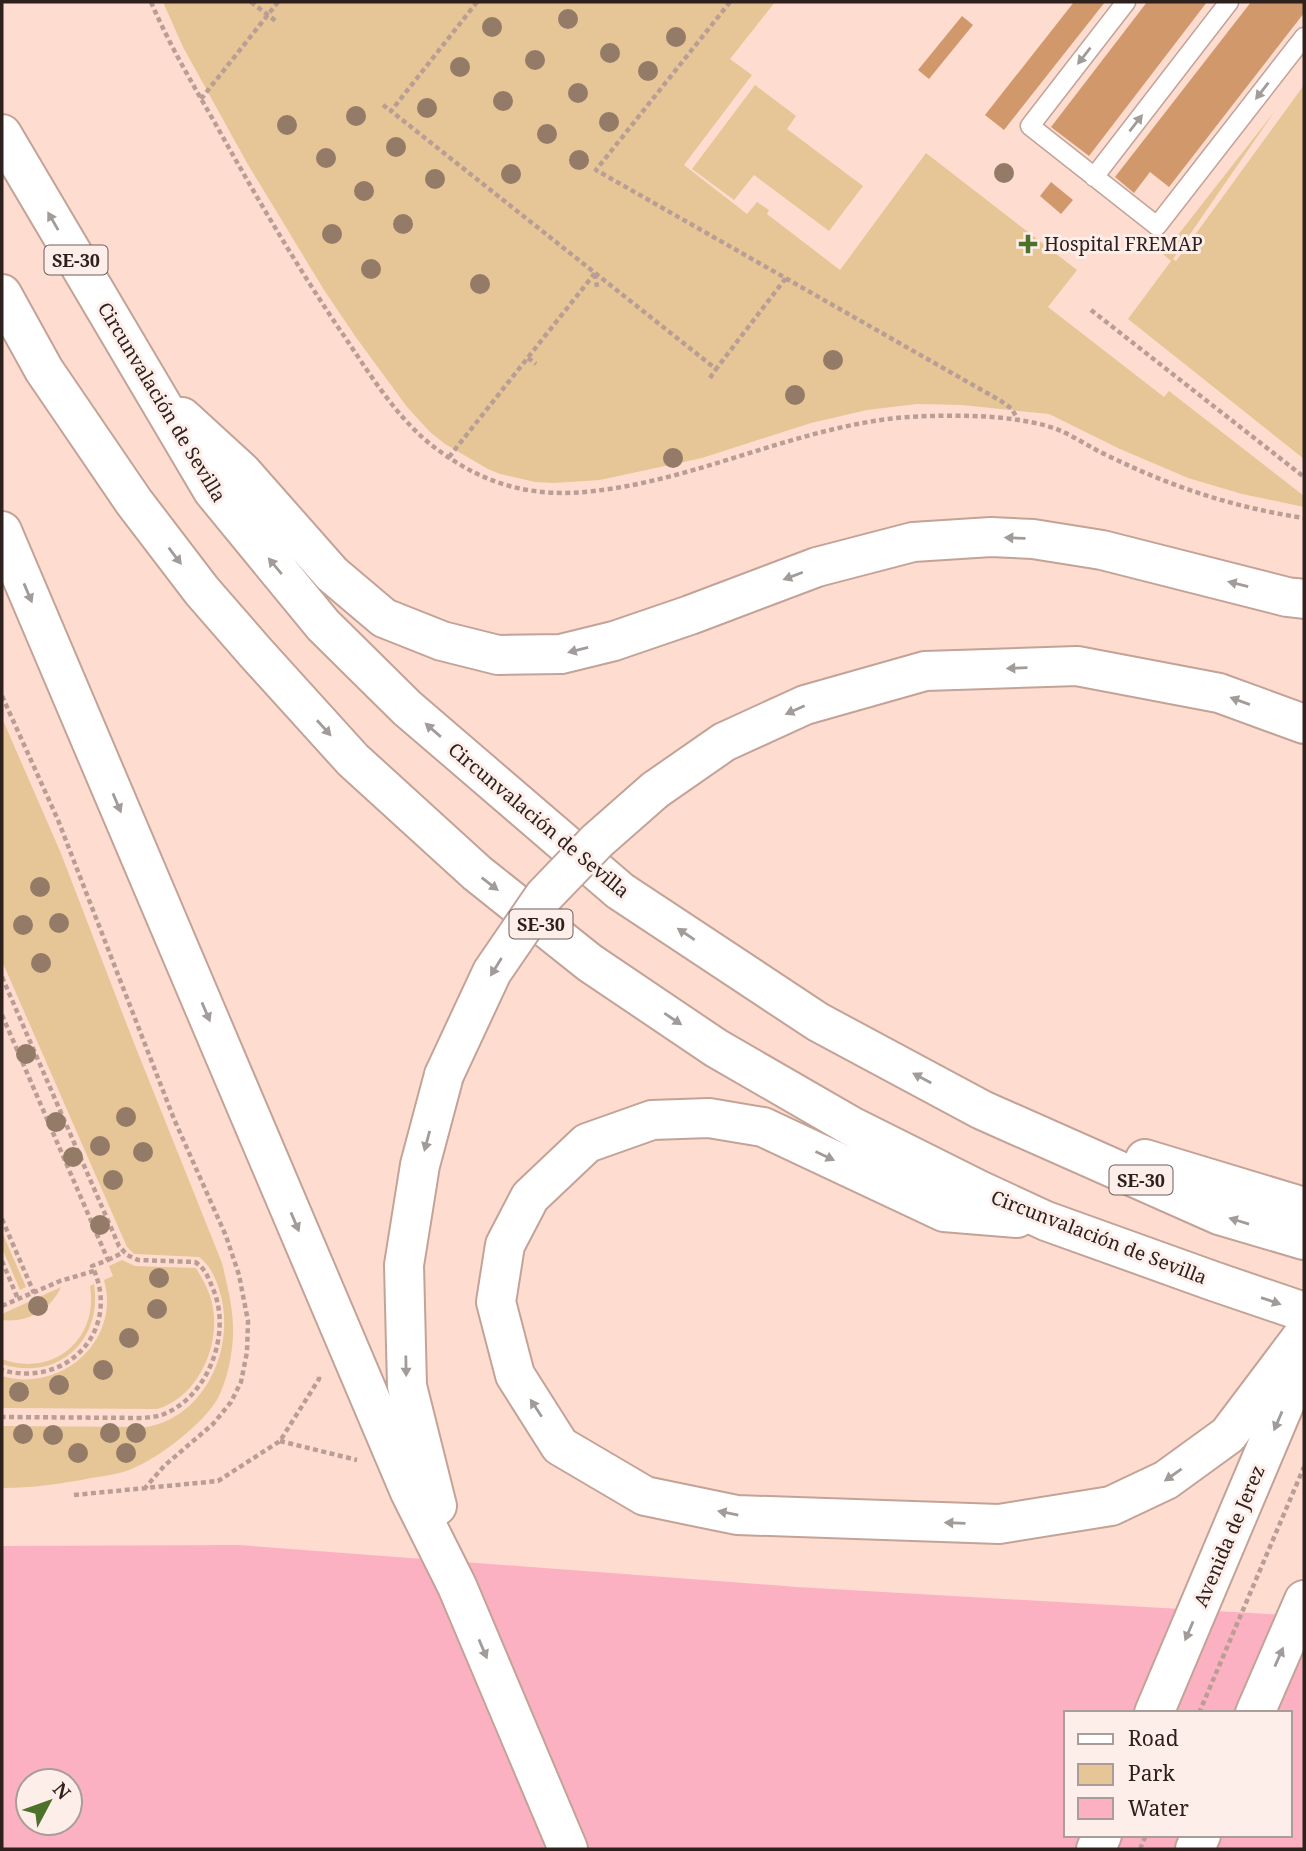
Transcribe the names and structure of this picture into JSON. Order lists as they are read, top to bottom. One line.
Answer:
{"streets":{"main road":["SE-30","Circunvalación de Sevilla","Avenida de Jerez"]},"places":{"health":["Hospital FREMAP"]},"legend":["Road","Park","Water"],"north":"top right"}
